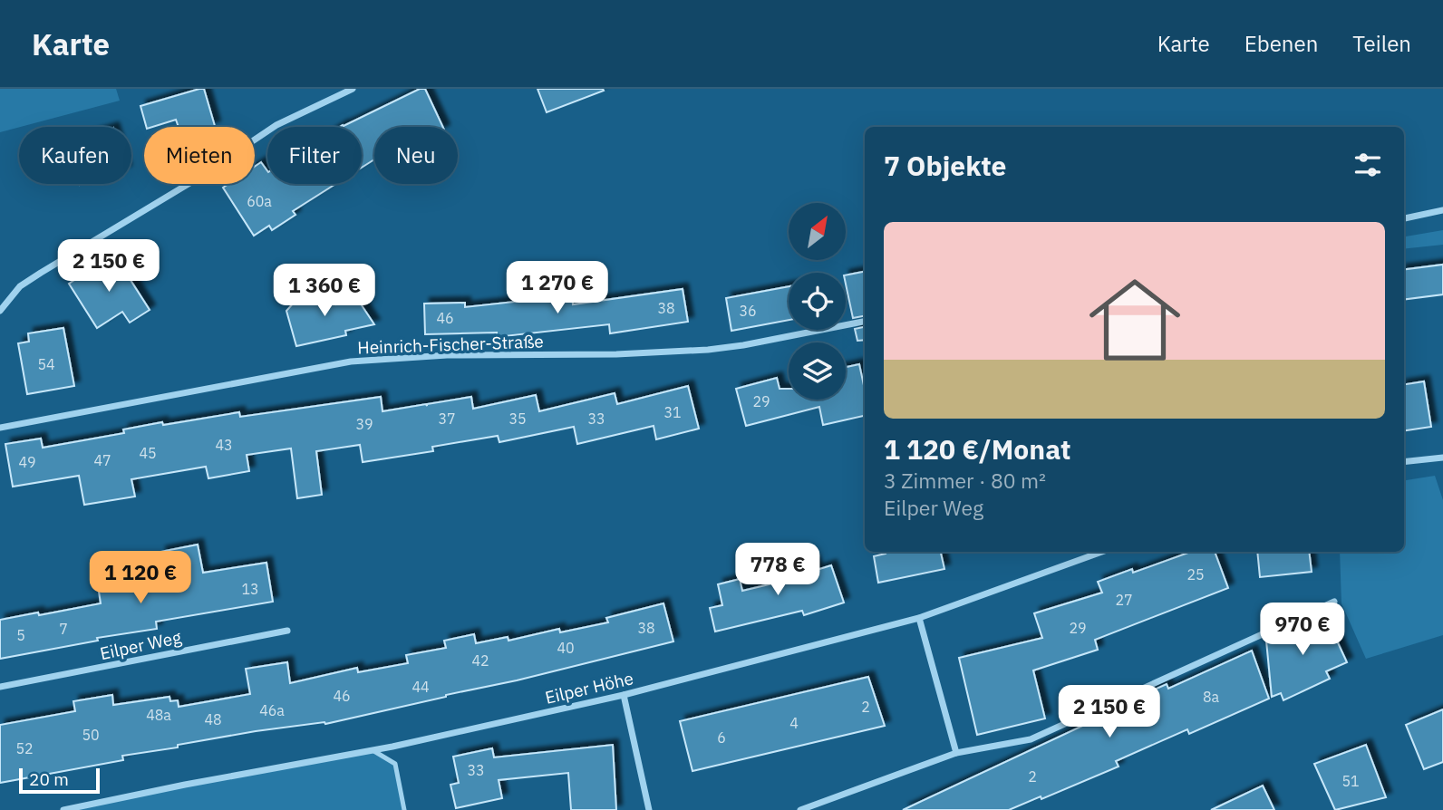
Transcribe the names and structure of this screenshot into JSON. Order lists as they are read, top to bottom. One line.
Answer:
{"streets":{"street":["Heinrich-Fischer-Straße","Eilper Weg","Eilper Höhe"]},"house_numbers":["60a","38","36","46","54","29","31","37","35","33","39","43","45","47","49","25","13","27","38","29","7","5","40","42","44","46","8a","2","46a","48a","48","4","50","6","52","33","2","51"],"scale_bar":"20 m","north":"top right","page":{"header":"Karte","nav":["Karte","Ebenen","Teilen"],"chip":["Kaufen","Mieten","Filter","Neu"],"heading":"7 Objekte","list":[{"name":"1 120 €/Monat","note":"3 Zimmer · 80 m² · Eilper Weg"}],"price":["2 150 €","1 270 €","1 360 €","778 €","1 120 €","970 €","2 150 €"],"scale":"20 m"}}
